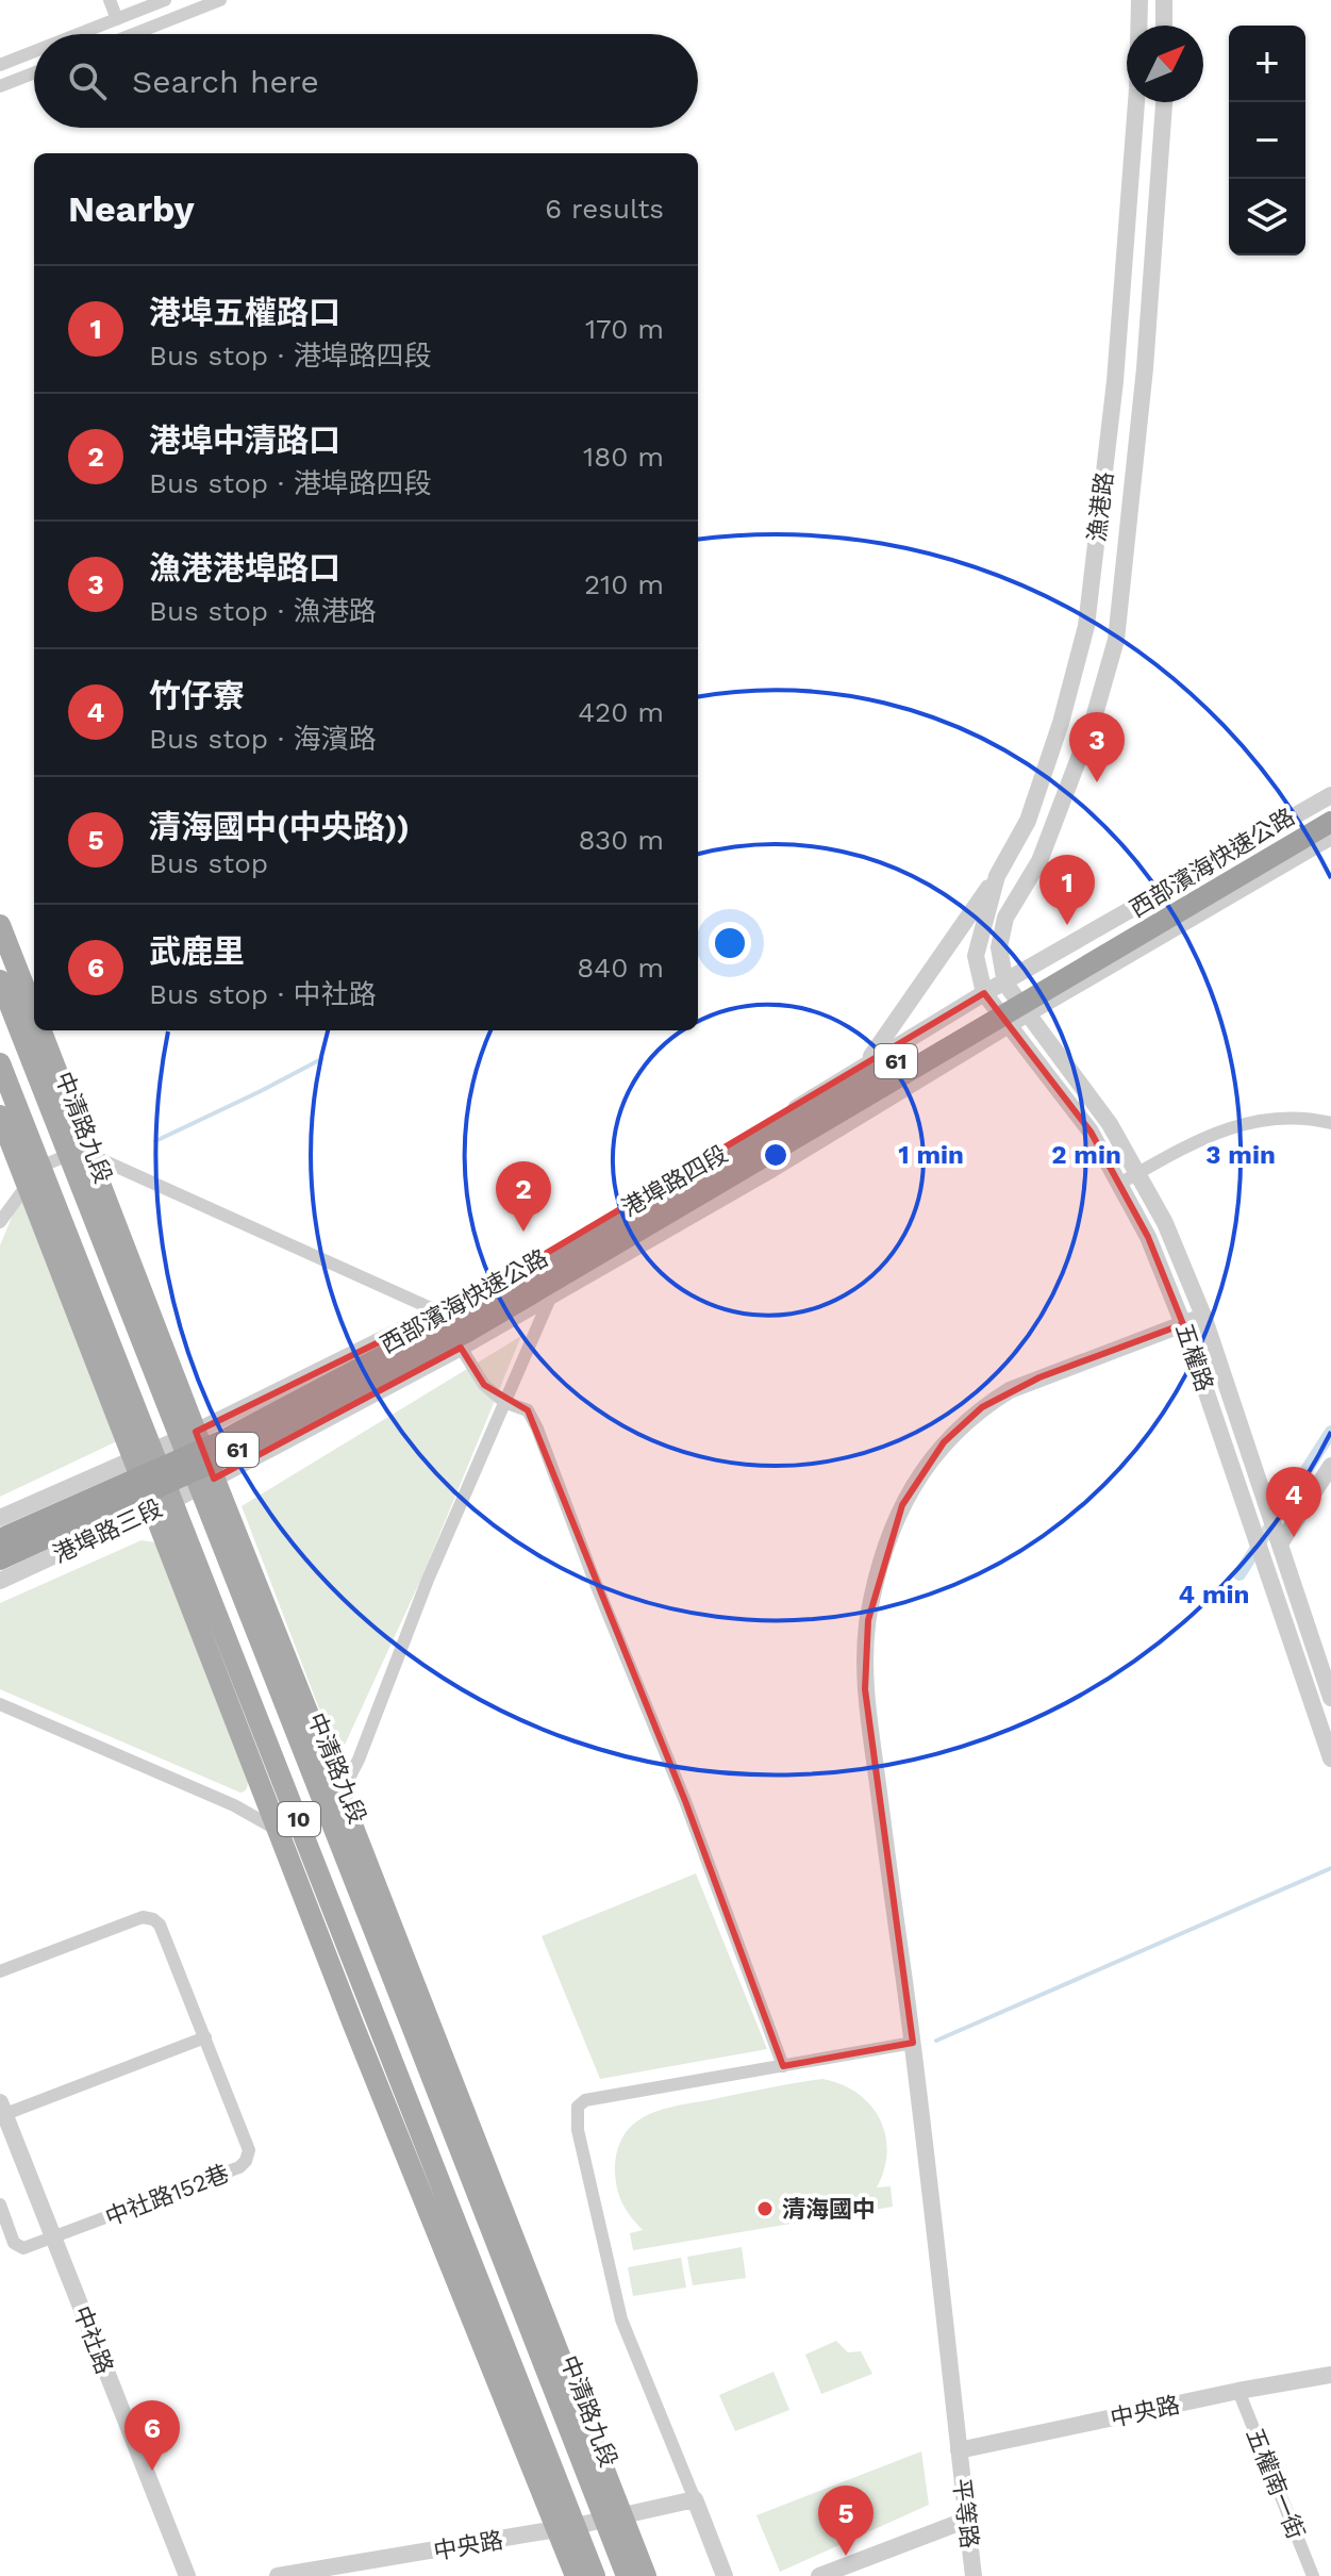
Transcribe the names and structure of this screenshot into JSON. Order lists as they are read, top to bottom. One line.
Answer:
{"streets":{"highway":["西部濱海快速公路","61"],"main road":["中清路九段","10"],"street":["漁港路","港埠路四段","五權路","港埠路三段","中社路152巷","中社路","中央路","五權南一街","平等路"]},"crossings":[["漁港路","港埠路四段"],["漁港路","五權路"],["中清路九段","港埠路四段"],["中清路九段","港埠路三段"],["中清路九段","中央路"],["港埠路四段","五權路"],["港埠路四段","港埠路三段"],["五權路","平等路"],["港埠路三段","10"],["10","中央路"],["中社路152巷","中社路"],["中央路","五權南一街"],["中央路","平等路"]],"places":["清海國中"],"north":"top right","page":{"map_buttons":["+","−"],"search":"Search here","heading":["Nearby","6 results"],"list":[{"mark":"1","name":"港埠五權路口","note":"Bus stop · 港埠路四段","value":"170 m"},{"mark":"2","name":"港埠中清路口","note":"Bus stop · 港埠路四段","value":"180 m"},{"mark":"3","name":"漁港港埠路口","note":"Bus stop · 漁港路","value":"210 m"},{"mark":"4","name":"竹仔寮","note":"Bus stop · 海濱路","value":"420 m"},{"mark":"5","name":"清海國中(中央路))","note":"Bus stop","value":"830 m"},{"mark":"6","name":"武鹿里","note":"Bus stop · 中社路","value":"840 m"}],"pins":["3","1","2","4","6","5"]},"rings":["1 min","2 min","3 min","4 min"]}
